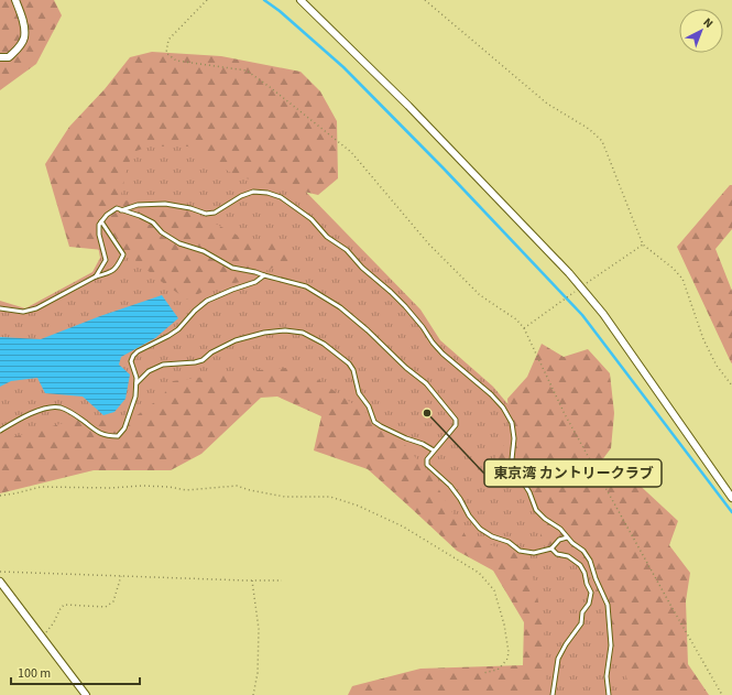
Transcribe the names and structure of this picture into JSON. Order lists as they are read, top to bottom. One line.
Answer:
{"places":["東京湾 カントリークラブ"],"scale_bar":"100 m","north":"top right"}
